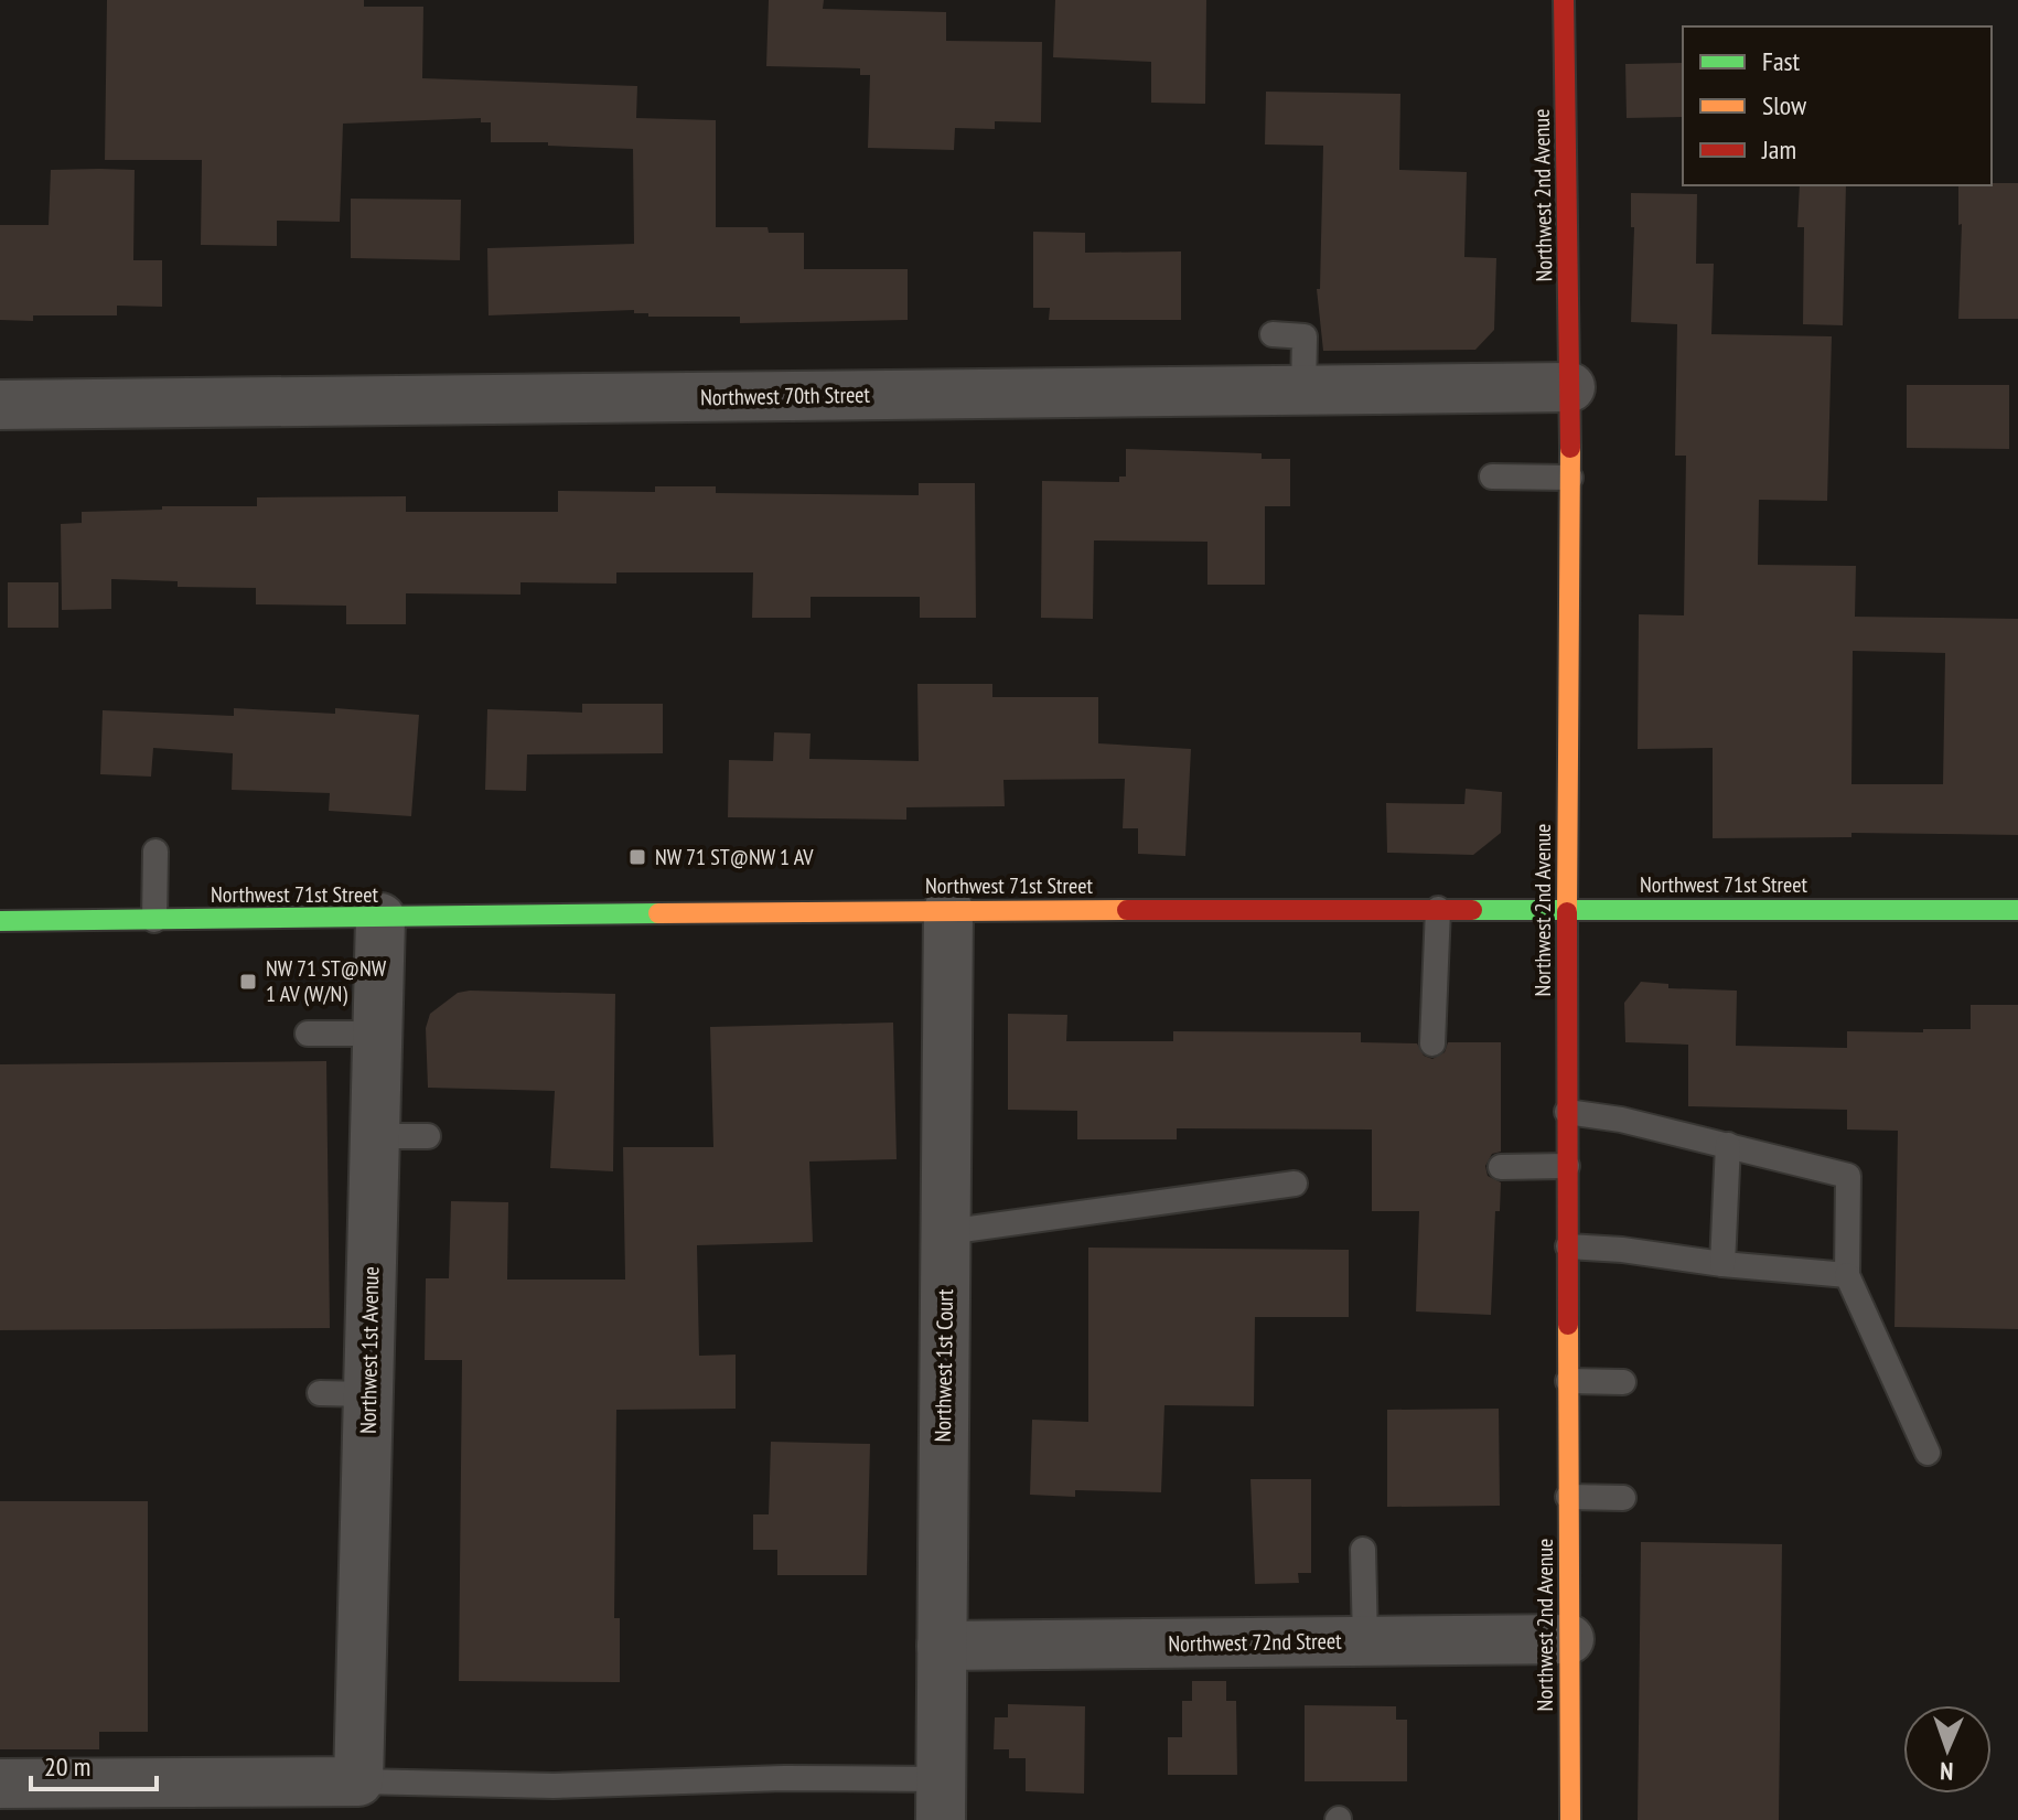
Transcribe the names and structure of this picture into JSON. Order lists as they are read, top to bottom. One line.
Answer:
{"streets":{"street":["Northwest 2nd Avenue","Northwest 70th Street","Northwest 71st Street","Northwest 1st Avenue","Northwest 1st Court","Northwest 72nd Street"]},"crossings":[["Northwest 2nd Avenue","Northwest 70th Street"],["Northwest 2nd Avenue","Northwest 71st Street"],["Northwest 2nd Avenue","Northwest 72nd Street"],["Northwest 71st Street","Northwest 1st Avenue"],["Northwest 71st Street","Northwest 1st Court"],["Northwest 1st Court","Northwest 72nd Street"]],"places":{"transit":["NW 71 ST@NW 1 AV","NW 71 ST@NW 1 AV (W/N)"]},"legend":["Fast","Slow","Jam"],"scale_bar":"20 m","north":"bottom"}
